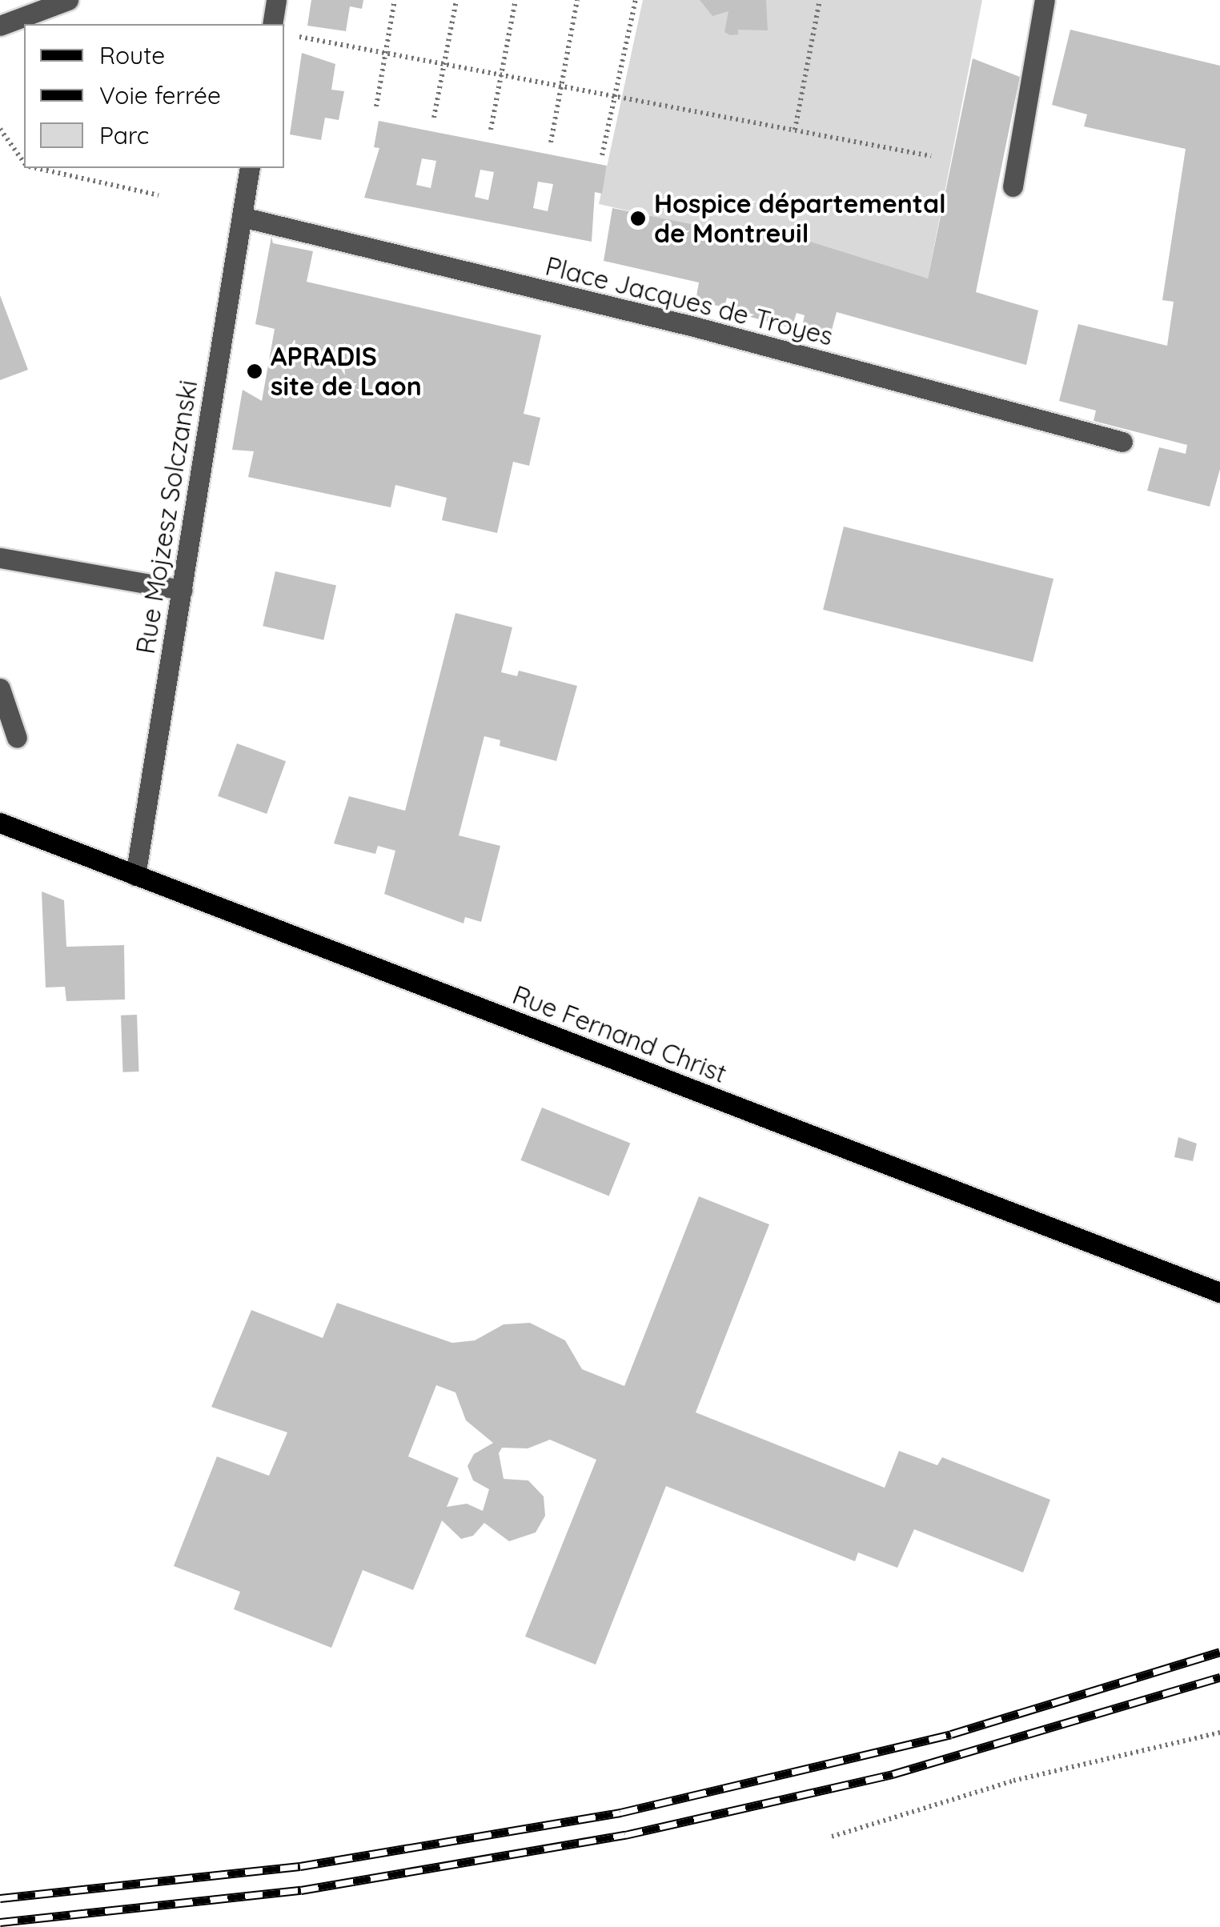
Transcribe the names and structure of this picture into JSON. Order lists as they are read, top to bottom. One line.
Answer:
{"streets":{"main road":["Rue Fernand Christ"],"street":["Place Jacques de Troyes","Rue Mojzesz Solczanski"]},"crossings":[["Place Jacques de Troyes","Rue Mojzesz Solczanski"],["Rue Mojzesz Solczanski","Rue Fernand Christ"]],"places":["Hospice départemental de Montreuil","APRADIS site de Laon"],"legend":["Route","Voie ferrée","Parc"]}
